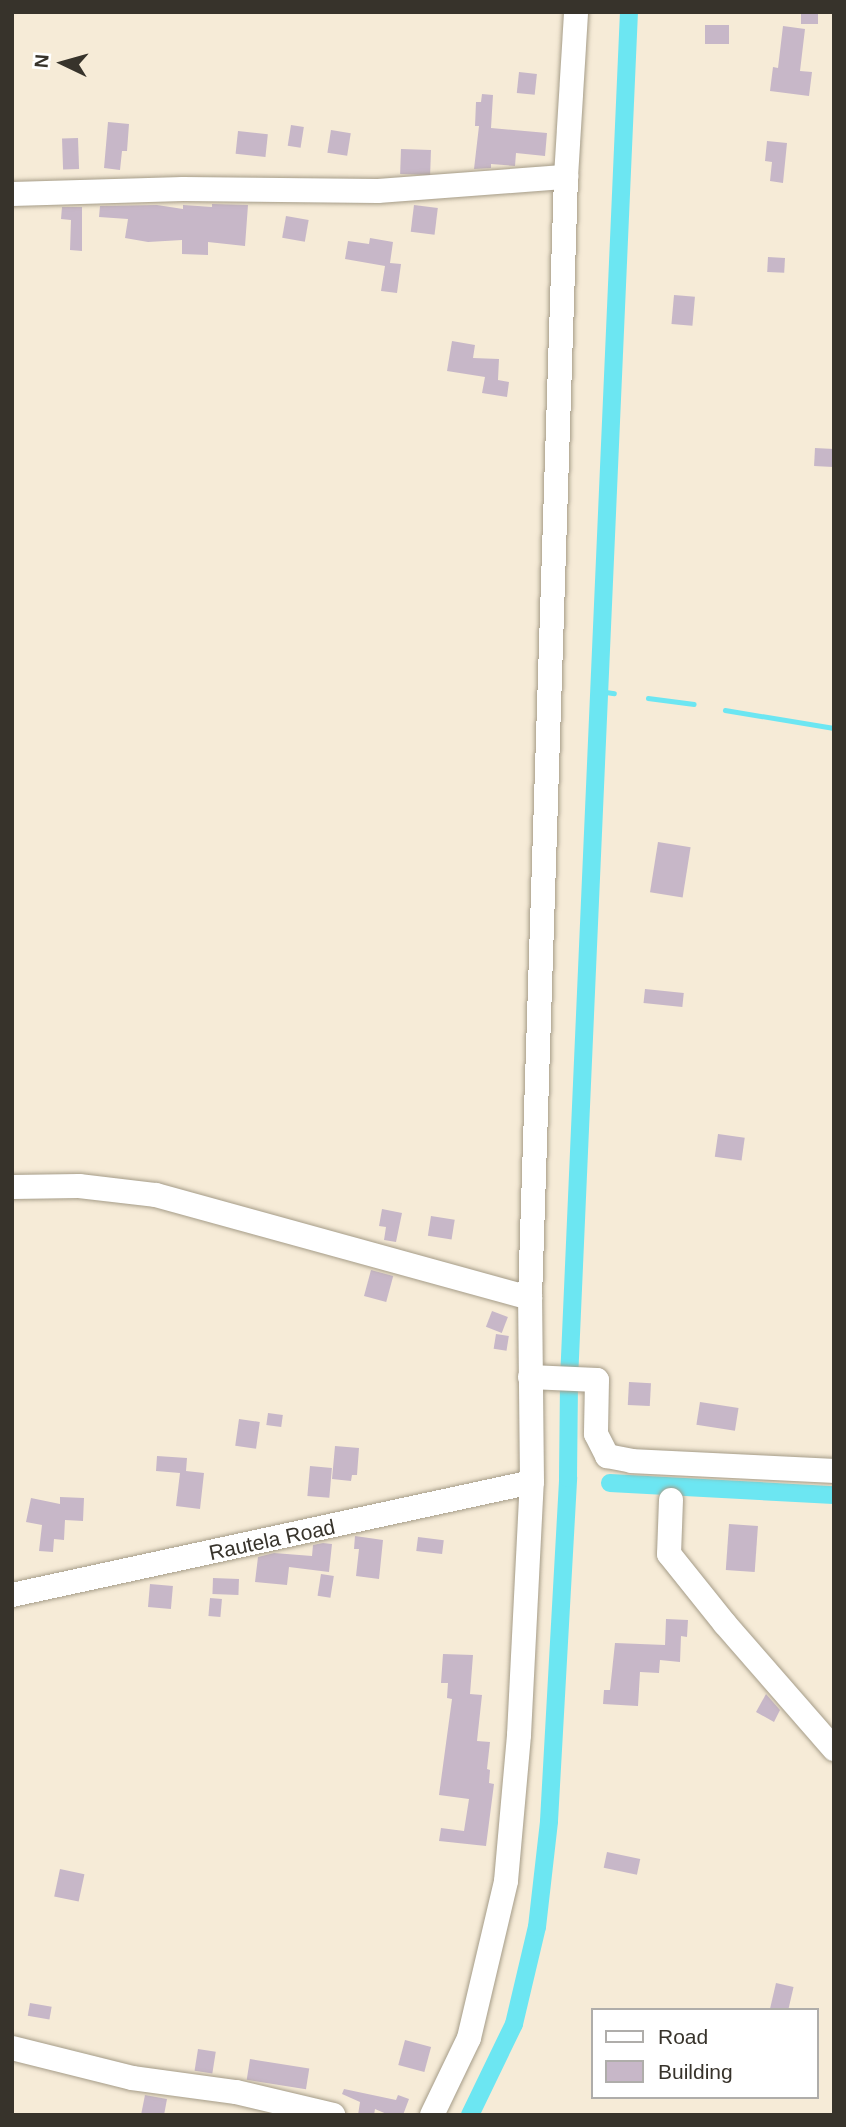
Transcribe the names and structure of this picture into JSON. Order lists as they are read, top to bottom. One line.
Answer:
{"streets":{"street":["Rautela Road"]},"legend":["Road","Building"],"north":"left"}
